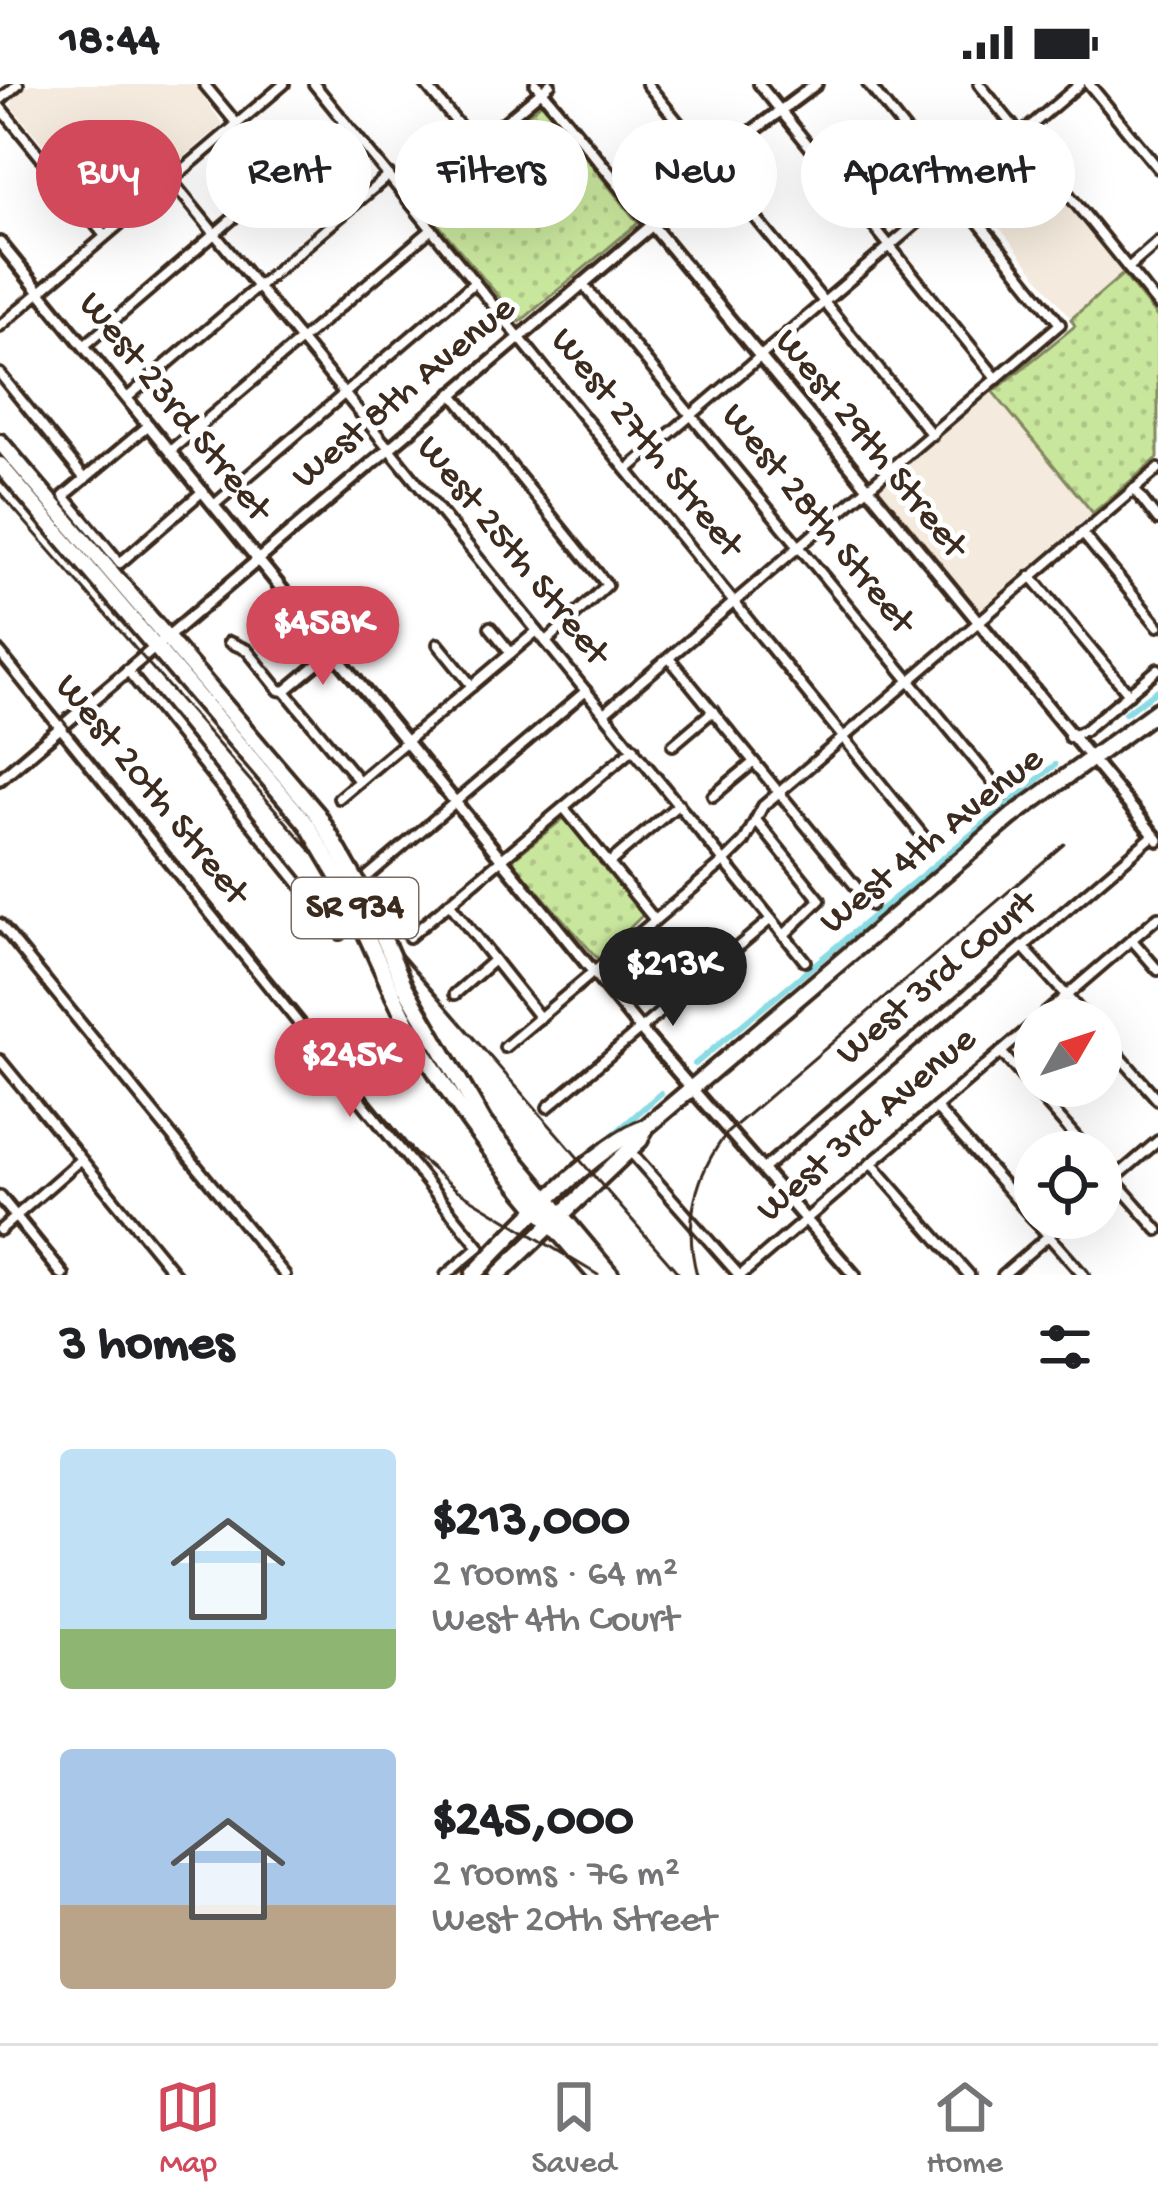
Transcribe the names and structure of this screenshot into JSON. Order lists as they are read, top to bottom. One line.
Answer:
{"streets":{"main road":["West 4th Avenue","SR 934"],"street":["West 8th Avenue","West 23rd Street","West 27th Street","West 29th Street","West 28th Street","West 25th Street","West 20th Street","West 3rd Court","West 3rd Avenue"]},"crossings":[["West 8th Avenue","West 23rd Street"],["West 8th Avenue","West 27th Street"],["West 8th Avenue","West 28th Street"],["West 8th Avenue","West 25th Street"],["West 8th Avenue","West 20th Street"],["West 8th Avenue","SR 934"],["West 23rd Street","West 4th Avenue"],["West 23rd Street","West 3rd Court"],["West 23rd Street","West 3rd Avenue"],["West 29th Street","West 4th Avenue"],["West 29th Street","West 3rd Court"],["West 4th Avenue","SR 934"]],"north":"top right","page":{"status":"18:44","chip":["Buy","Rent","Filters","New","Apartment"],"price":["$458K","$213K","$245K"],"heading":"3 homes","list":[{"name":"$213,000","note":"2 rooms · 64 m² · West 4th Court"},{"name":"$245,000","note":"2 rooms · 76 m² · West 20th Street"}],"tabs":["Map","Saved","Home"]}}
